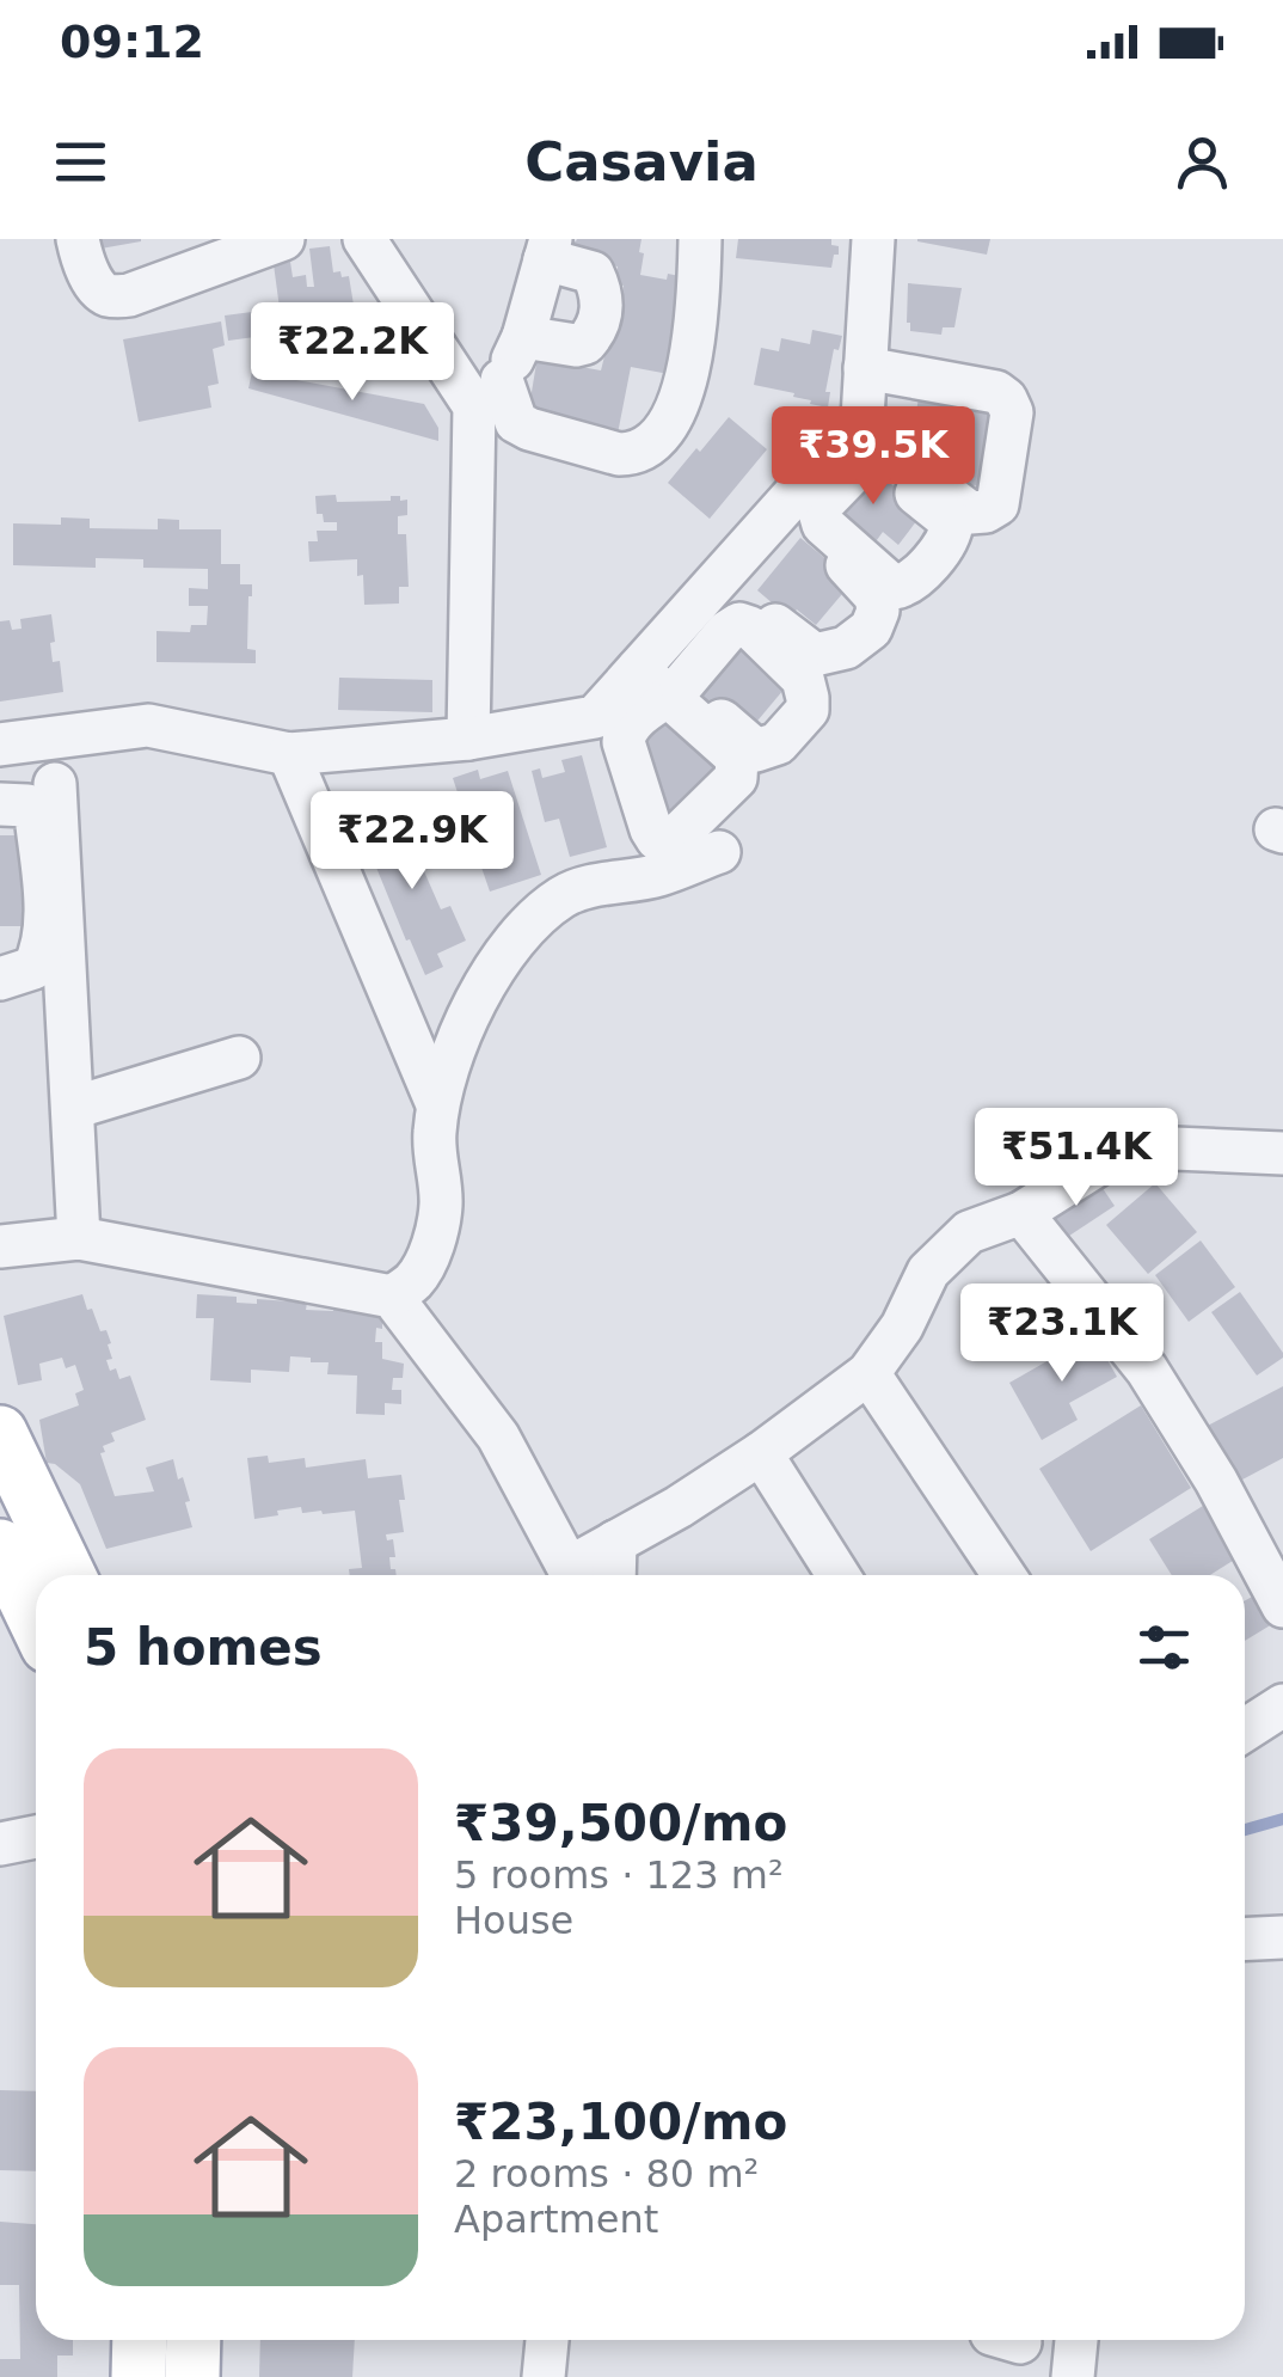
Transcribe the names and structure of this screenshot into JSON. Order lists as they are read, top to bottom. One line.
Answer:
{"page":{"status":"09:12","header":"Casavia","price":["₹22.2K","₹39.5K","₹22.9K","₹51.4K","₹23.1K"],"heading":"5 homes","list":[{"name":"₹39,500/mo","note":"5 rooms · 123 m² · House"},{"name":"₹23,100/mo","note":"2 rooms · 80 m² · Apartment"}]}}
